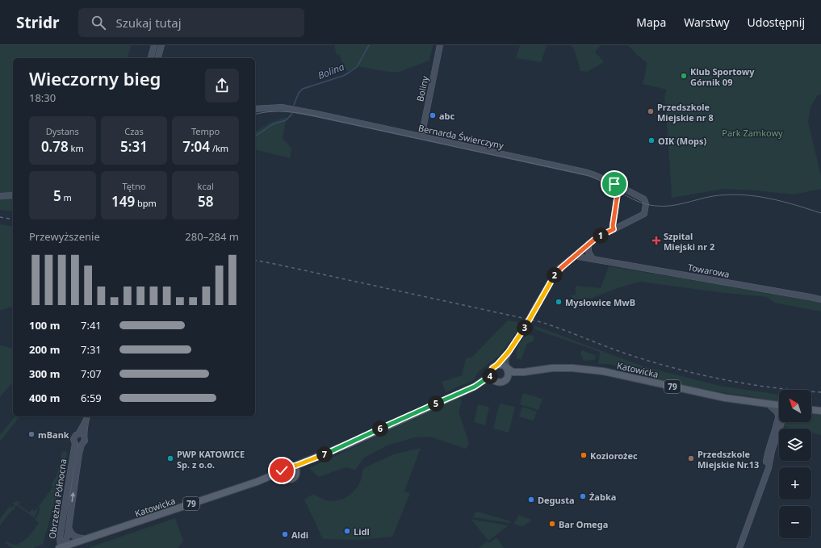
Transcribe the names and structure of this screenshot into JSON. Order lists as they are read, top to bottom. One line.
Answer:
{"streets":{"main road":["Katowicka","79"],"street":["Boliny","Bernarda Świerczyny","Towarowa","Obrzeżna Północna"]},"crossings":[["Boliny","Bernarda Świerczyny"],["Katowicka","79"],["Katowicka","Obrzeżna Północna"]],"water":["Bolina"],"parks":["Park Zamkowy"],"places":{"other":["Klub Sportowy Górnik 09","Przedszkole Miejskie nr 8","abc","OIK (Mops)","Mysłowice MwB","mBank","Koziorożec","PWP KATOWICE Sp. z o.o.","Przedszkole Miejskie Nr.13","Żabka","Degusta","Bar Omega","Lidl","Aldi"],"health":["Szpital Miejski nr 2"]},"north":"top left","page":{"header":"Stridr","search":"Szukaj tutaj","nav":["Mapa","Warstwy","Udostępnij"],"heading":["Wieczorny bieg","18:30"],"stats":[["Dystans","0.78 km"],["Czas","5:31"],["Tempo","7:04 /km"],["5 m"],["Tętno","149 bpm"],["kcal","58"]],"chart":["Przewyższenie","280–284 m"],"pins":["1","2","3","4","5","6","7"],"list":[{"name":"100 m","note":"7:41"},{"name":"200 m","note":"7:31"},{"name":"300 m","note":"7:07"},{"name":"400 m","note":"6:59"}],"map_buttons":["+","−"]}}
